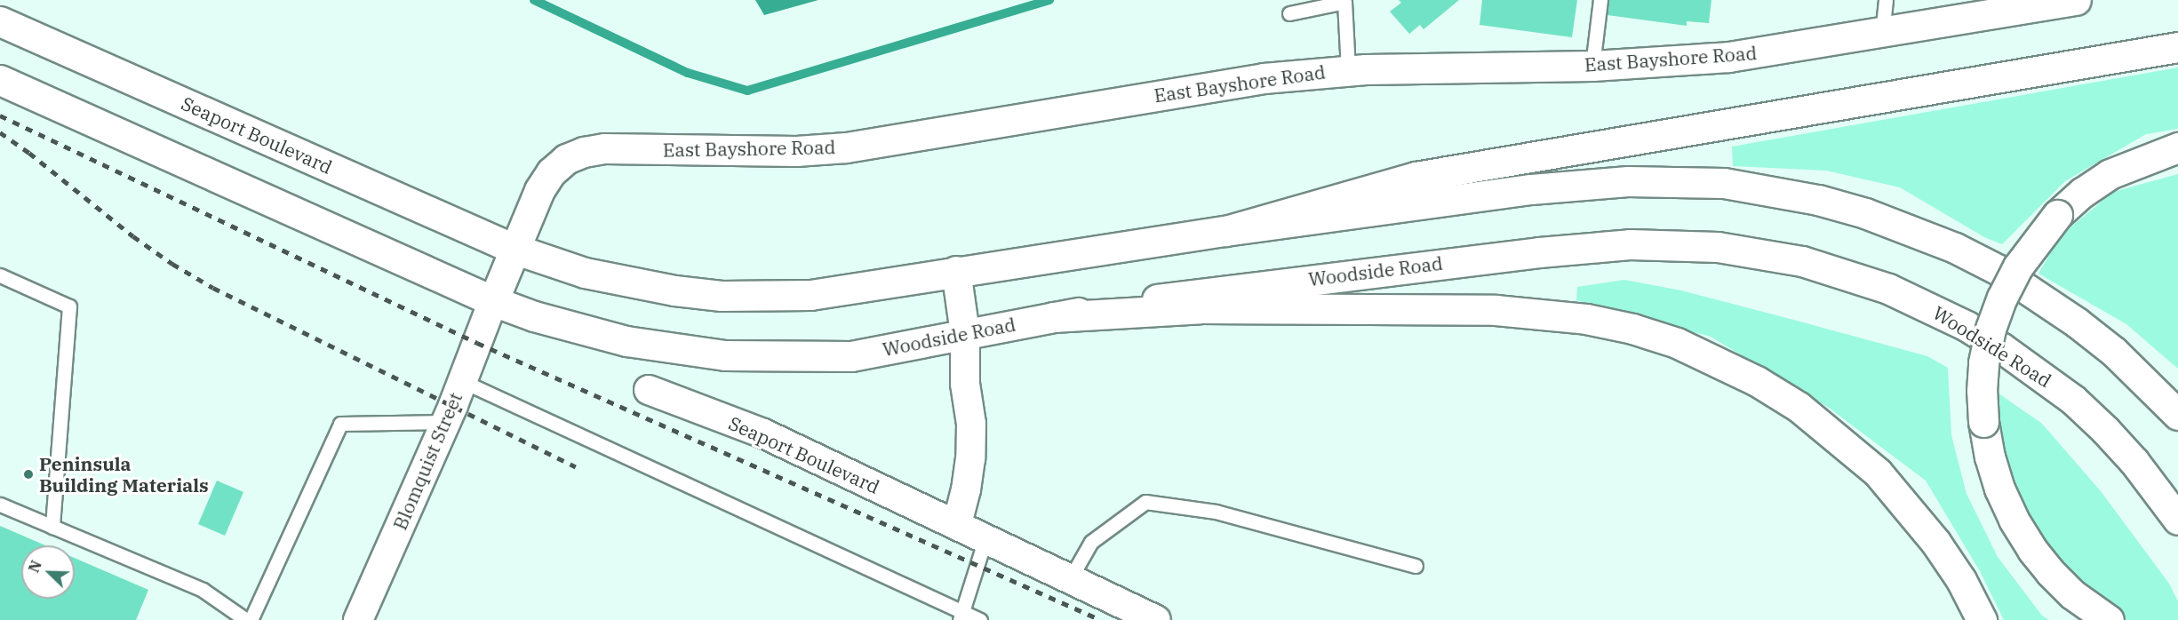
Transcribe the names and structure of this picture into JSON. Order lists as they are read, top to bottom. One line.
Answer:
{"streets":{"main road":["East Bayshore Road","Seaport Boulevard","Woodside Road"],"street":["Blomquist Street"]},"crossings":[["East Bayshore Road","Seaport Boulevard"],["East Bayshore Road","Woodside Road"],["East Bayshore Road","Blomquist Street"],["Woodside Road","Blomquist Street"]],"places":["Peninsula Building Materials"],"north":"top left"}
